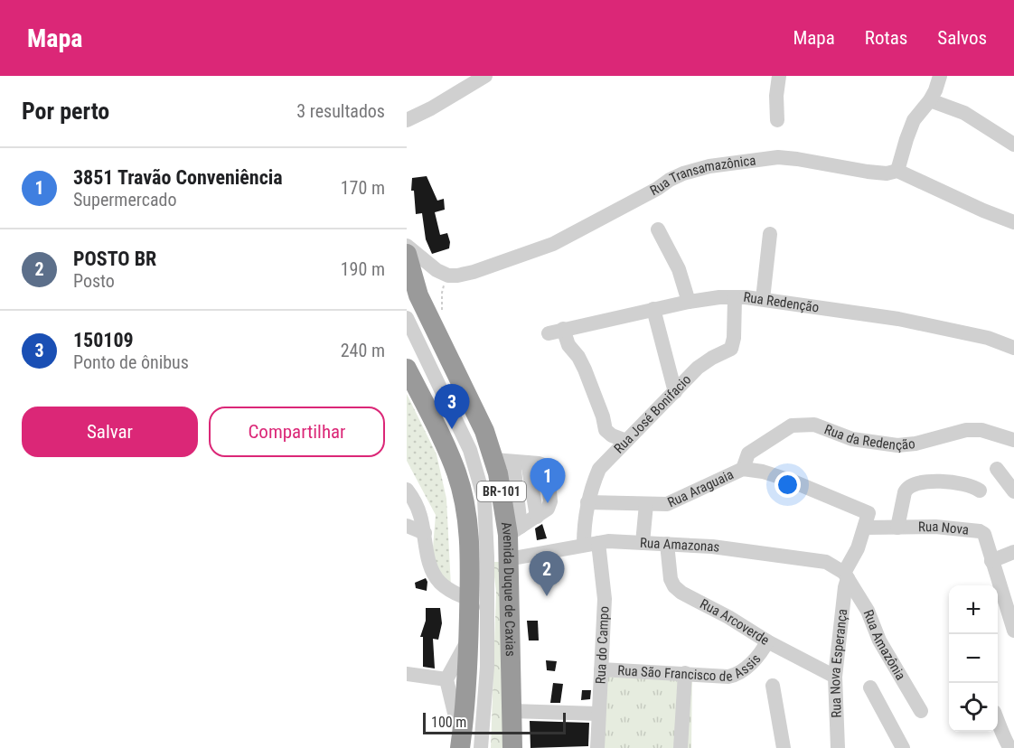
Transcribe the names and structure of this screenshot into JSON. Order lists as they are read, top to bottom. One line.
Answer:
{"streets":{"highway":["BR-101","Avenida Duque de Caxias"],"street":["Rua Transamazônica","Rua Redenção","Rua José Bonifacio","Rua da Redenção","Rua Araguaia","Rua Nova","Rua Amazonas","Rua Arcoverde","Rua do Campo","Rua Amazônia","Rua São Francisco de Assis","Rua Nova Esperança"]},"crossings":[["Rua Redenção","Rua José Bonifacio"],["Rua José Bonifacio","Rua Araguaia"],["Rua José Bonifacio","Rua Amazonas"],["Rua José Bonifacio","Rua do Campo"],["Rua da Redenção","Rua Araguaia"],["Rua Araguaia","Rua Nova"],["Rua Araguaia","Rua Nova Esperança"],["Rua Nova","Rua Nova Esperança"],["Rua Amazonas","Avenida Duque de Caxias"],["Rua Amazonas","Rua Arcoverde"],["Rua Amazonas","Rua do Campo"],["Rua Amazonas","Rua Amazônia"],["Rua Amazonas","Rua Nova Esperança"],["Rua Arcoverde","Rua São Francisco de Assis"],["Rua Arcoverde","Rua Nova Esperança"],["Rua do Campo","Rua São Francisco de Assis"],["Rua Amazônia","Rua Nova Esperança"]],"scale_bar":"100 m","page":{"header":"Mapa","nav":["Mapa","Rotas","Salvos"],"heading":["Por perto","3 resultados"],"list":[{"mark":"1","name":"3851 Travão Conveniência","note":"Supermercado","value":"170 m"},{"mark":"2","name":"POSTO BR","note":"Posto","value":"190 m"},{"mark":"3","name":"150109","note":"Ponto de ônibus","value":"240 m"}],"pins":["3","1","2"],"buttons":["Salvar","Compartilhar"],"map_buttons":["+","−"],"scale":"100 m"}}
